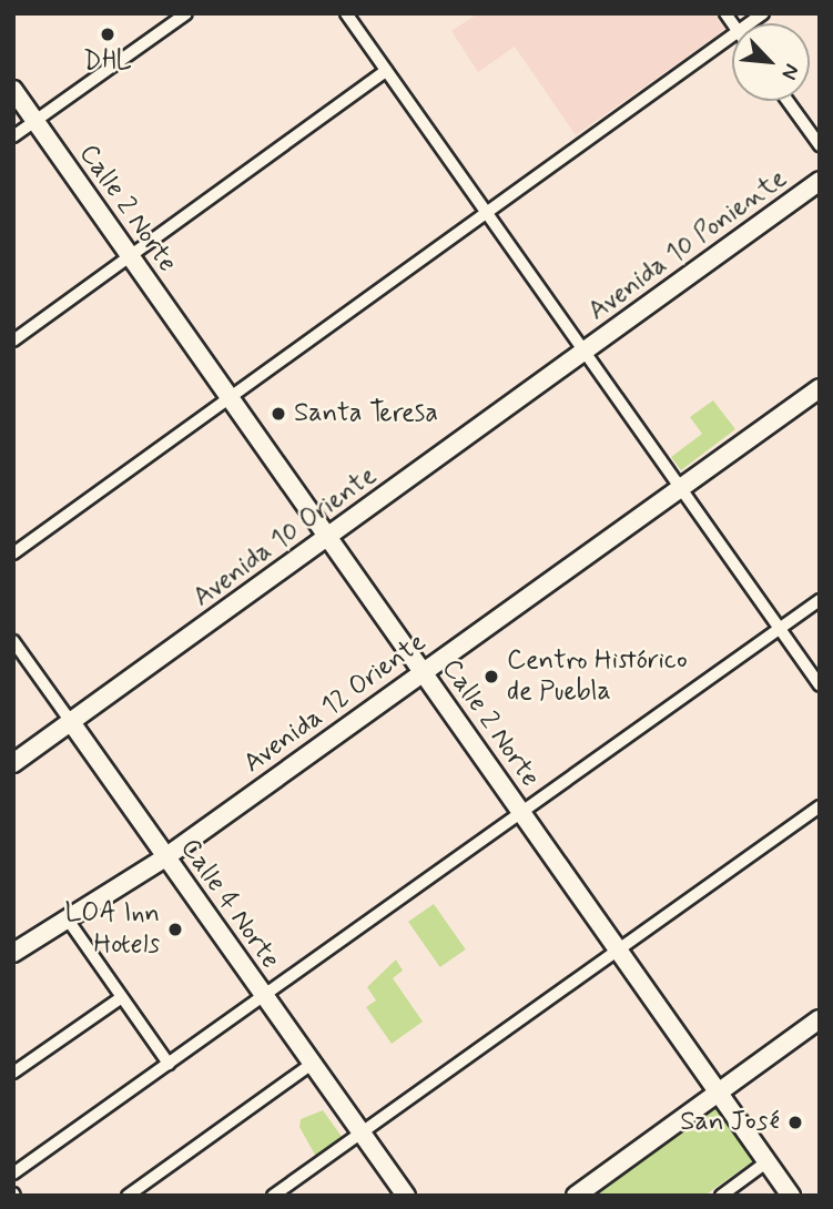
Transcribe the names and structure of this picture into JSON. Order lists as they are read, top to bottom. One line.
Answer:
{"streets":{"street":["Calle 2 Norte","Avenida 10 Poniente","Avenida 10 Oriente","Avenida 12 Oriente","Calle 4 Norte"]},"crossings":[["Calle 2 Norte","Avenida 10 Oriente"],["Calle 2 Norte","Avenida 12 Oriente"],["Avenida 10 Poniente","Avenida 10 Oriente"],["Avenida 10 Oriente","Calle 4 Norte"],["Avenida 12 Oriente","Calle 4 Norte"]],"places":["DHL","Santa Teresa","Centro Histórico de Puebla","LOA Inn Hotels","San José"],"north":"bottom right"}
